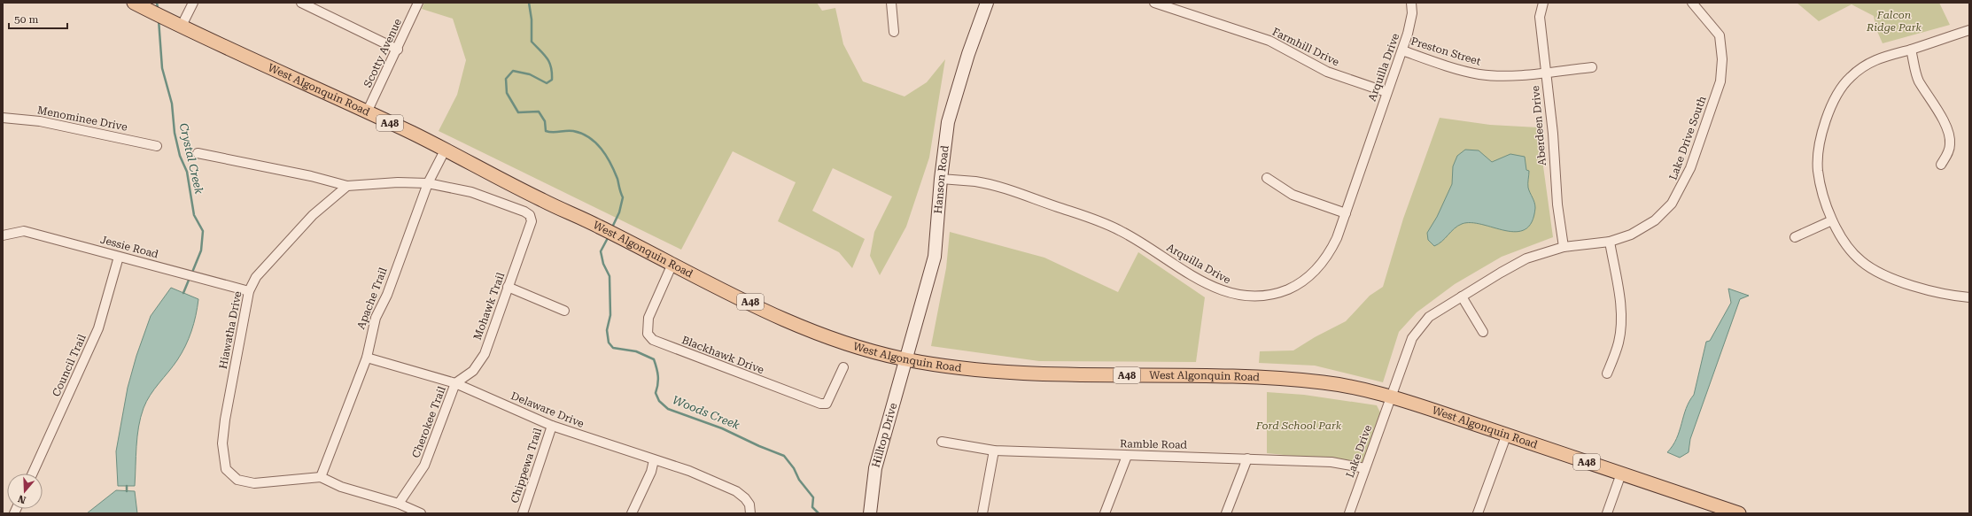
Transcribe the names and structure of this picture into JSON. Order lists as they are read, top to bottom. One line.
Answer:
{"streets":{"main road":["West Algonquin Road","A48","Hanson Road","Hilltop Drive"],"street":["Farmhill Drive","Preston Street","Scotty Avenue","Arquilla Drive","Menominee Drive","Aberdeen Drive","Lake Drive South","Jessie Road","Apache Trail","Mohawk Trail","Hiawatha Drive","Blackhawk Drive","Council Trail","Delaware Drive","Cherokee Trail","Ramble Road","Lake Drive","Chippewa Trail"]},"crossings":[["Farmhill Drive","Arquilla Drive"],["Preston Street","Arquilla Drive"],["Preston Street","Aberdeen Drive"],["Scotty Avenue","West Algonquin Road"],["Arquilla Drive","Hanson Road"],["West Algonquin Road","Lake Drive South"],["West Algonquin Road","Hanson Road"],["West Algonquin Road","Apache Trail"],["West Algonquin Road","Blackhawk Drive"],["West Algonquin Road","Hilltop Drive"],["West Algonquin Road","Lake Drive"],["Aberdeen Drive","Lake Drive South"],["Lake Drive South","Lake Drive"],["Hanson Road","Hilltop Drive"],["Jessie Road","Hiawatha Drive"],["Jessie Road","Council Trail"],["Apache Trail","Mohawk Trail"],["Apache Trail","Hiawatha Drive"],["Apache Trail","Delaware Drive"],["Mohawk Trail","Delaware Drive"],["Mohawk Trail","Cherokee Trail"],["Hiawatha Drive","Cherokee Trail"],["Delaware Drive","Cherokee Trail"],["Delaware Drive","Chippewa Trail"],["Ramble Road","Lake Drive"]],"water":["Crystal Creek","Woods Creek"],"parks":["Falcon Ridge Park","Ford School Park"],"scale_bar":"50 m","north":"bottom"}
